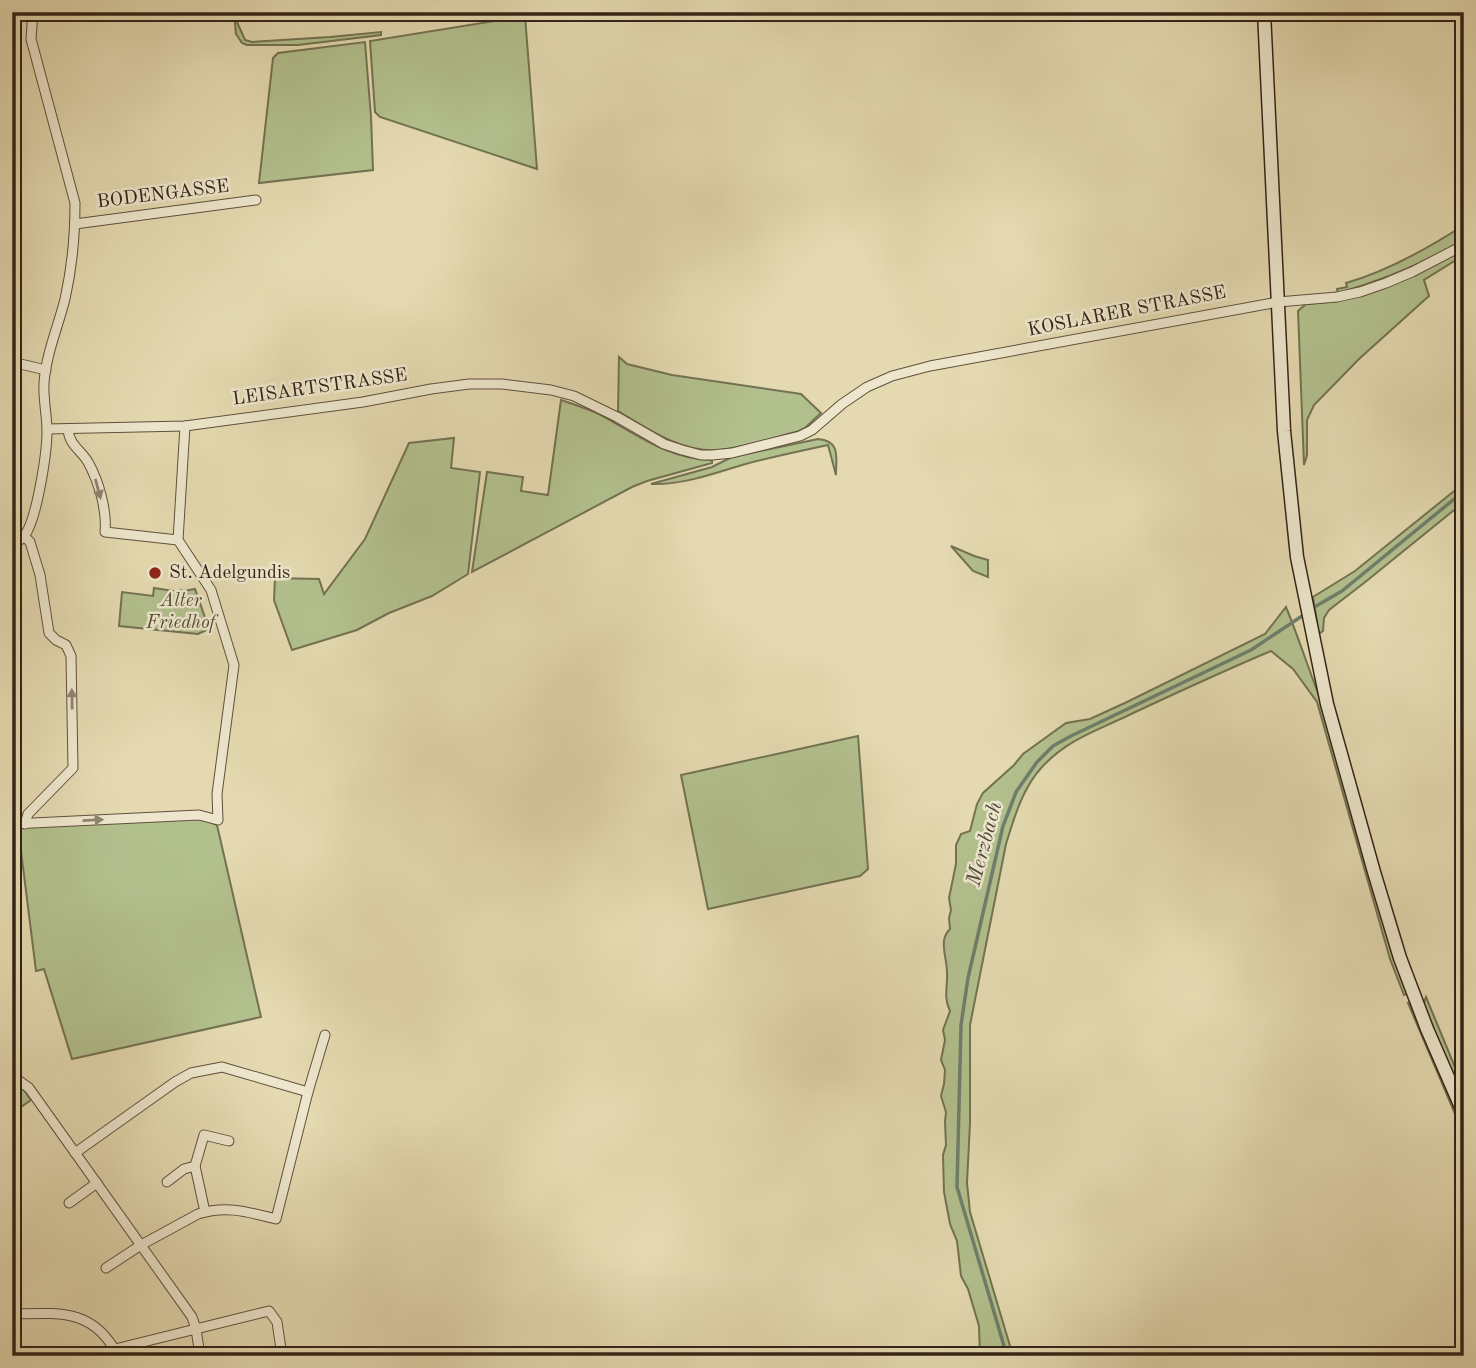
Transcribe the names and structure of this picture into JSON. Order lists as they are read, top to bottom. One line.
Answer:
{"streets":{"street":["BODENGASSE","KOSLARER STRASSE","LEISARTSTRASSE"]},"crossings":[["KOSLARER STRASSE","LEISARTSTRASSE"]],"water":["Merzbach"],"parks":["Alter Friedhof"],"places":["St. Adelgundis"]}
